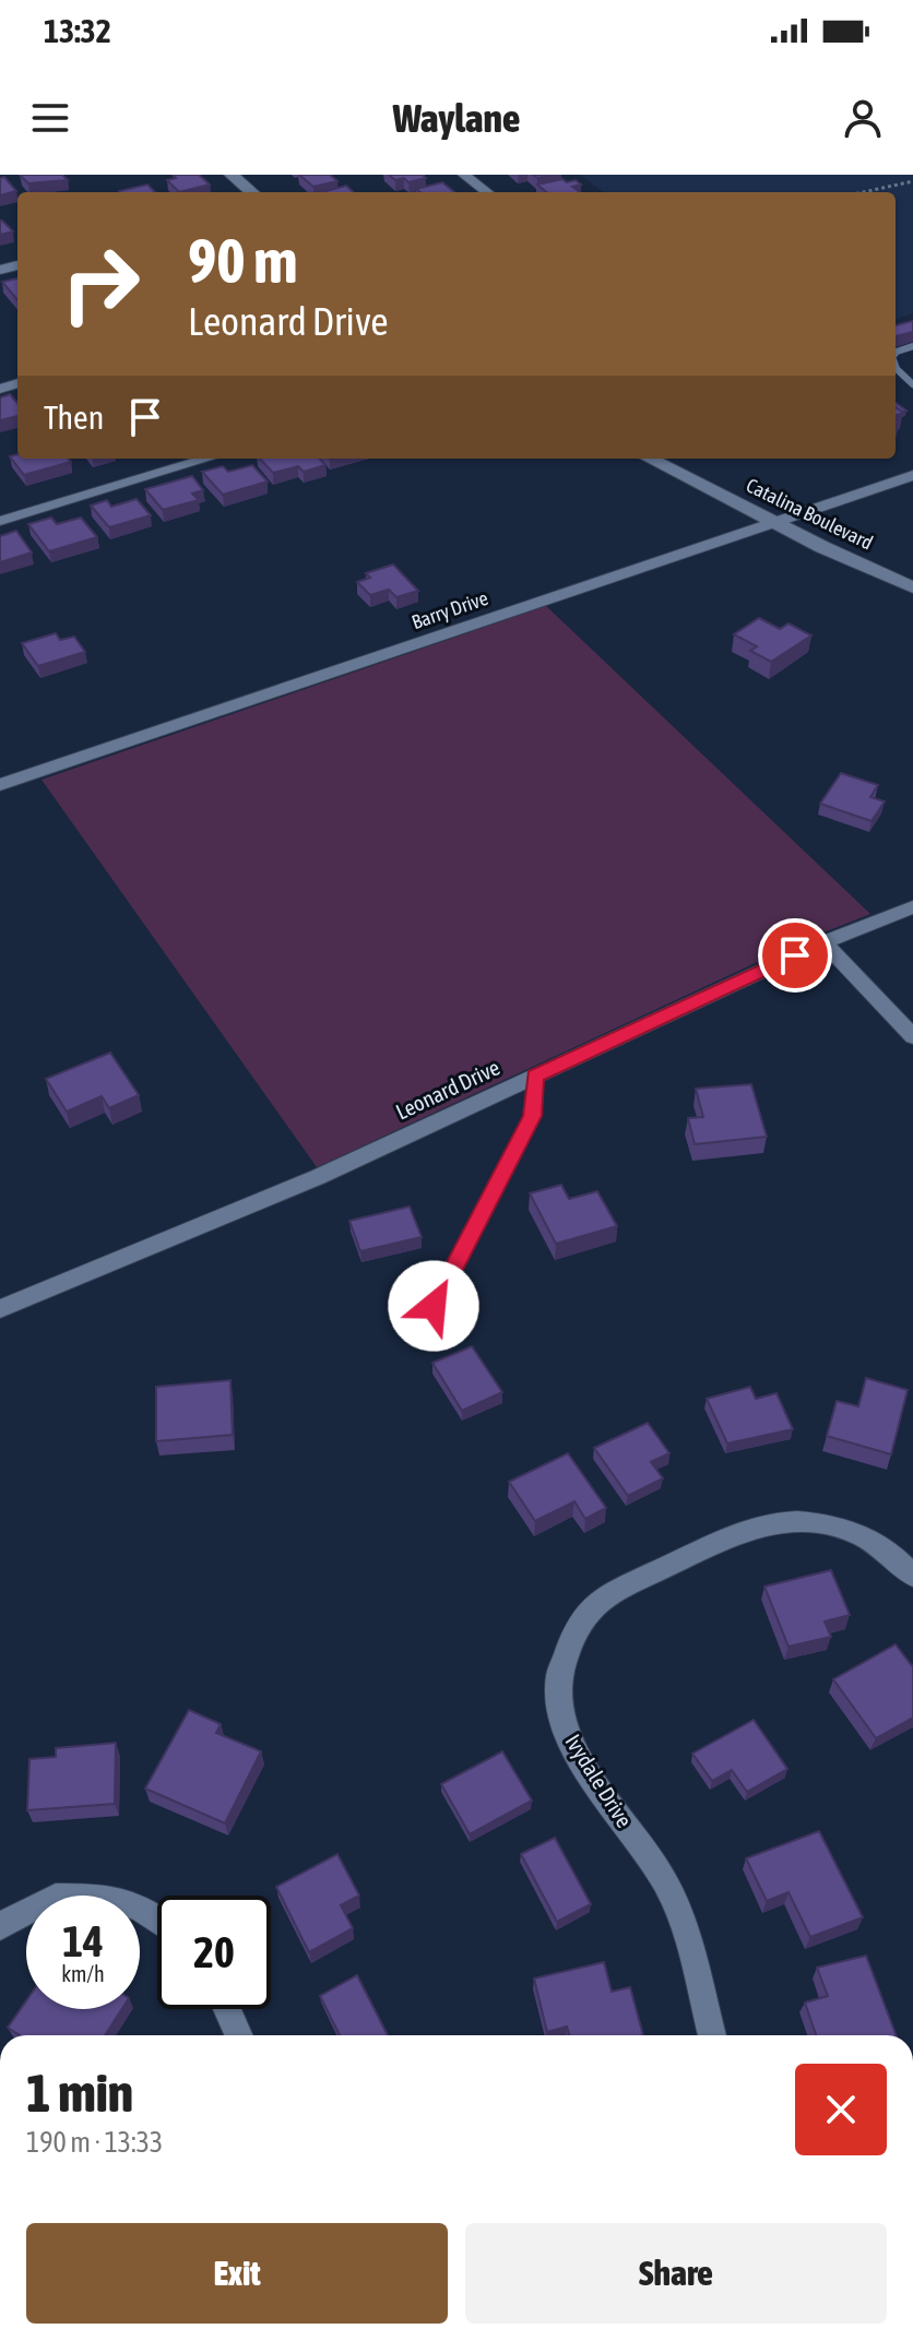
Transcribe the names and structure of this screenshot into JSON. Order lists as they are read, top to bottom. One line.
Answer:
{"streets":{"street":["Catalina Boulevard","Barry Drive","Leonard Drive","Ivydale Drive"]},"crossings":[["Catalina Boulevard","Barry Drive"]],"page":{"status":"13:32","header":"Waylane","turn":["90 m","Leonard Drive"],"then":"Then","speed":"14 km/h","limit":"20","heading":["1 min","190 m · 13:33"],"buttons":["Exit","Share"]}}
